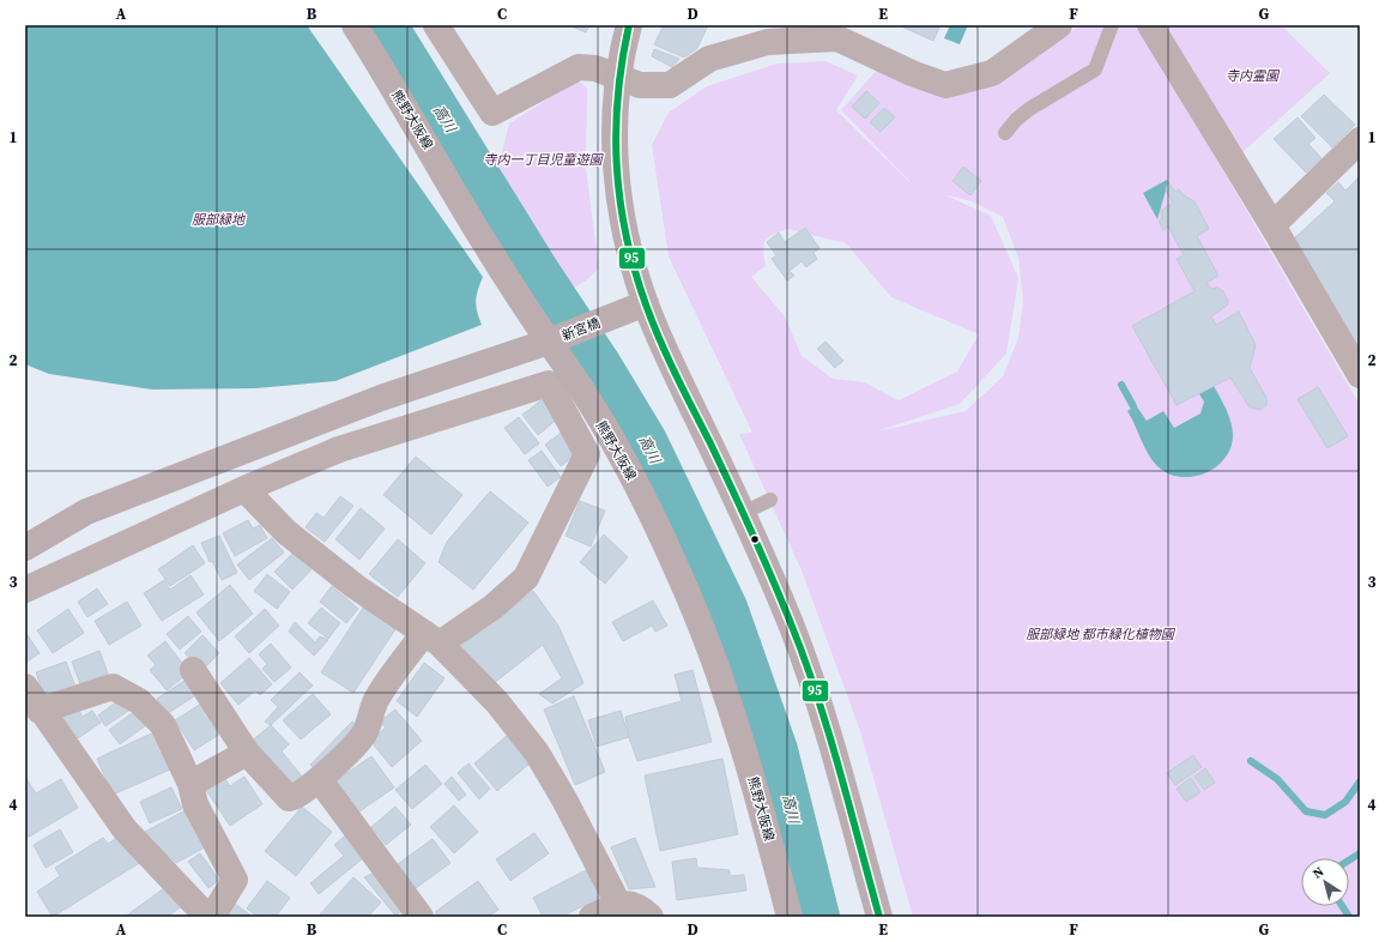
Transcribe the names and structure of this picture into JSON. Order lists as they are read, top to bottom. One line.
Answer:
{"streets":{"street":["熊野大阪線","新宮橋"]},"crossings":[["熊野大阪線","新宮橋"]],"water":["高川"],"parks":["寺内霊園","寺内一丁目児童遊園","服部緑地","服部緑地 都市緑化植物園"],"lines":["transit line 95"],"north":"top left","grid":{"columns":["A","B","C","D","E","F","G"],"rows":["1","2","3","4"]}}
